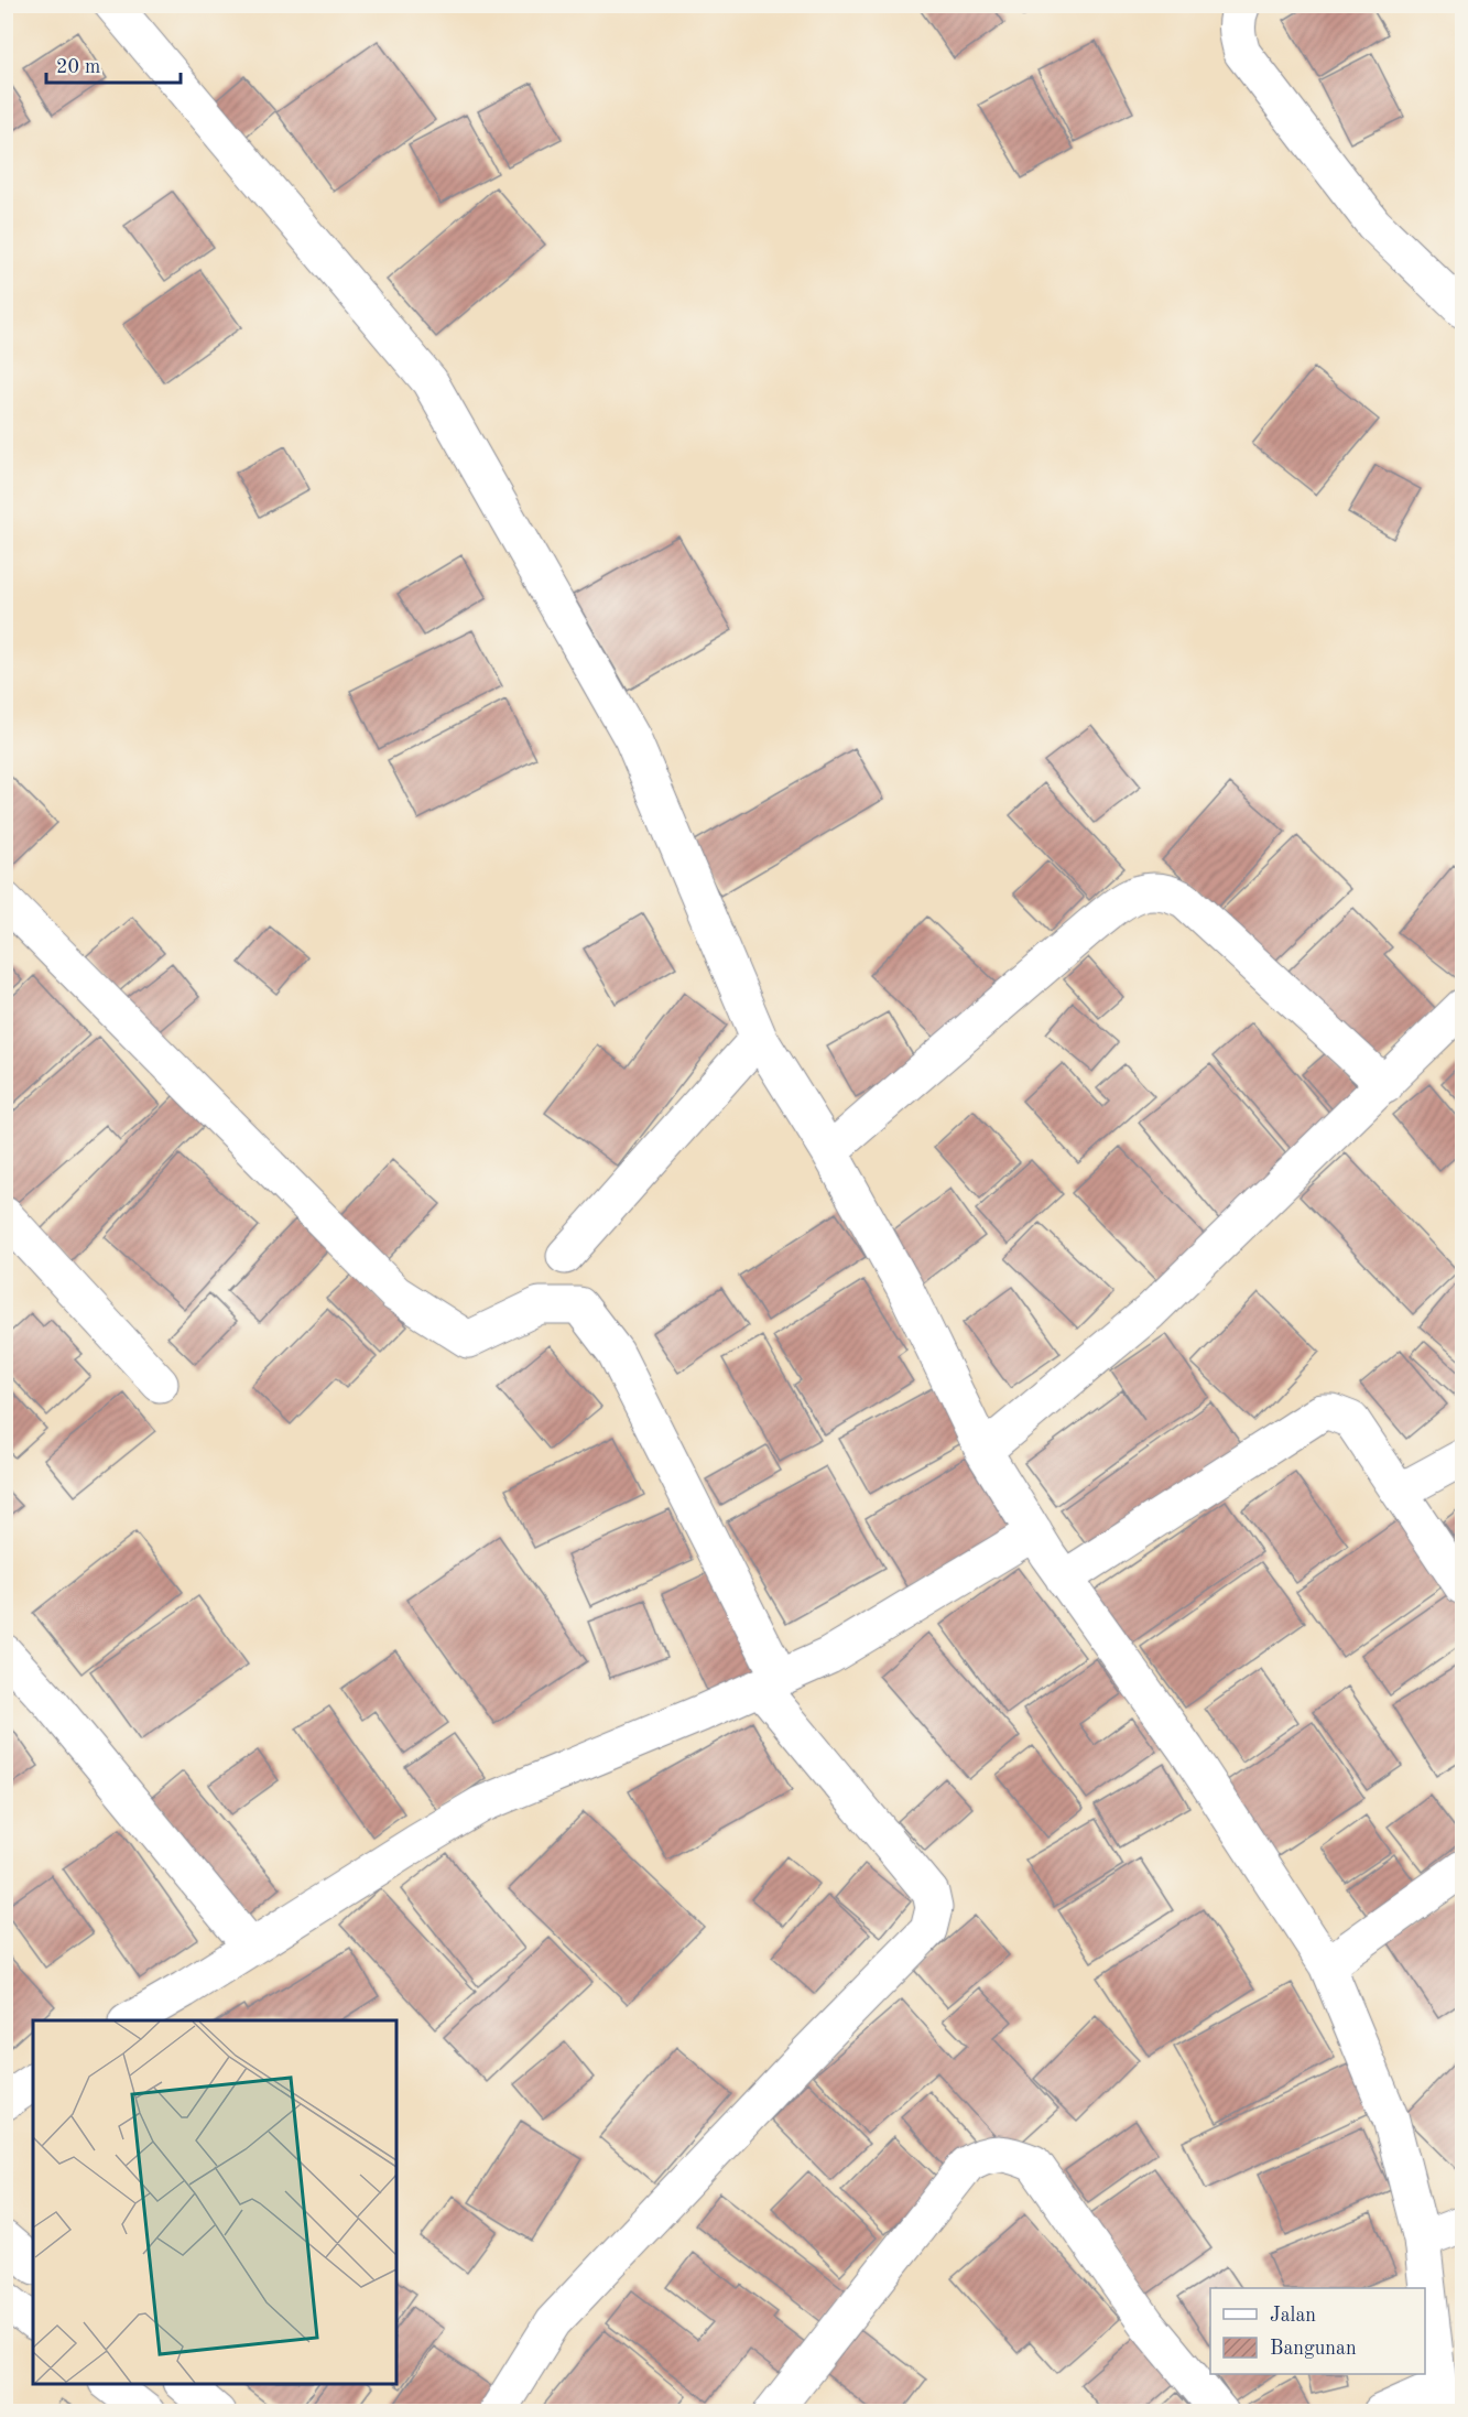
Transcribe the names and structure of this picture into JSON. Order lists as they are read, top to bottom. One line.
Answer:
{"legend":["Jalan","Bangunan"],"scale_bar":"20 m"}
